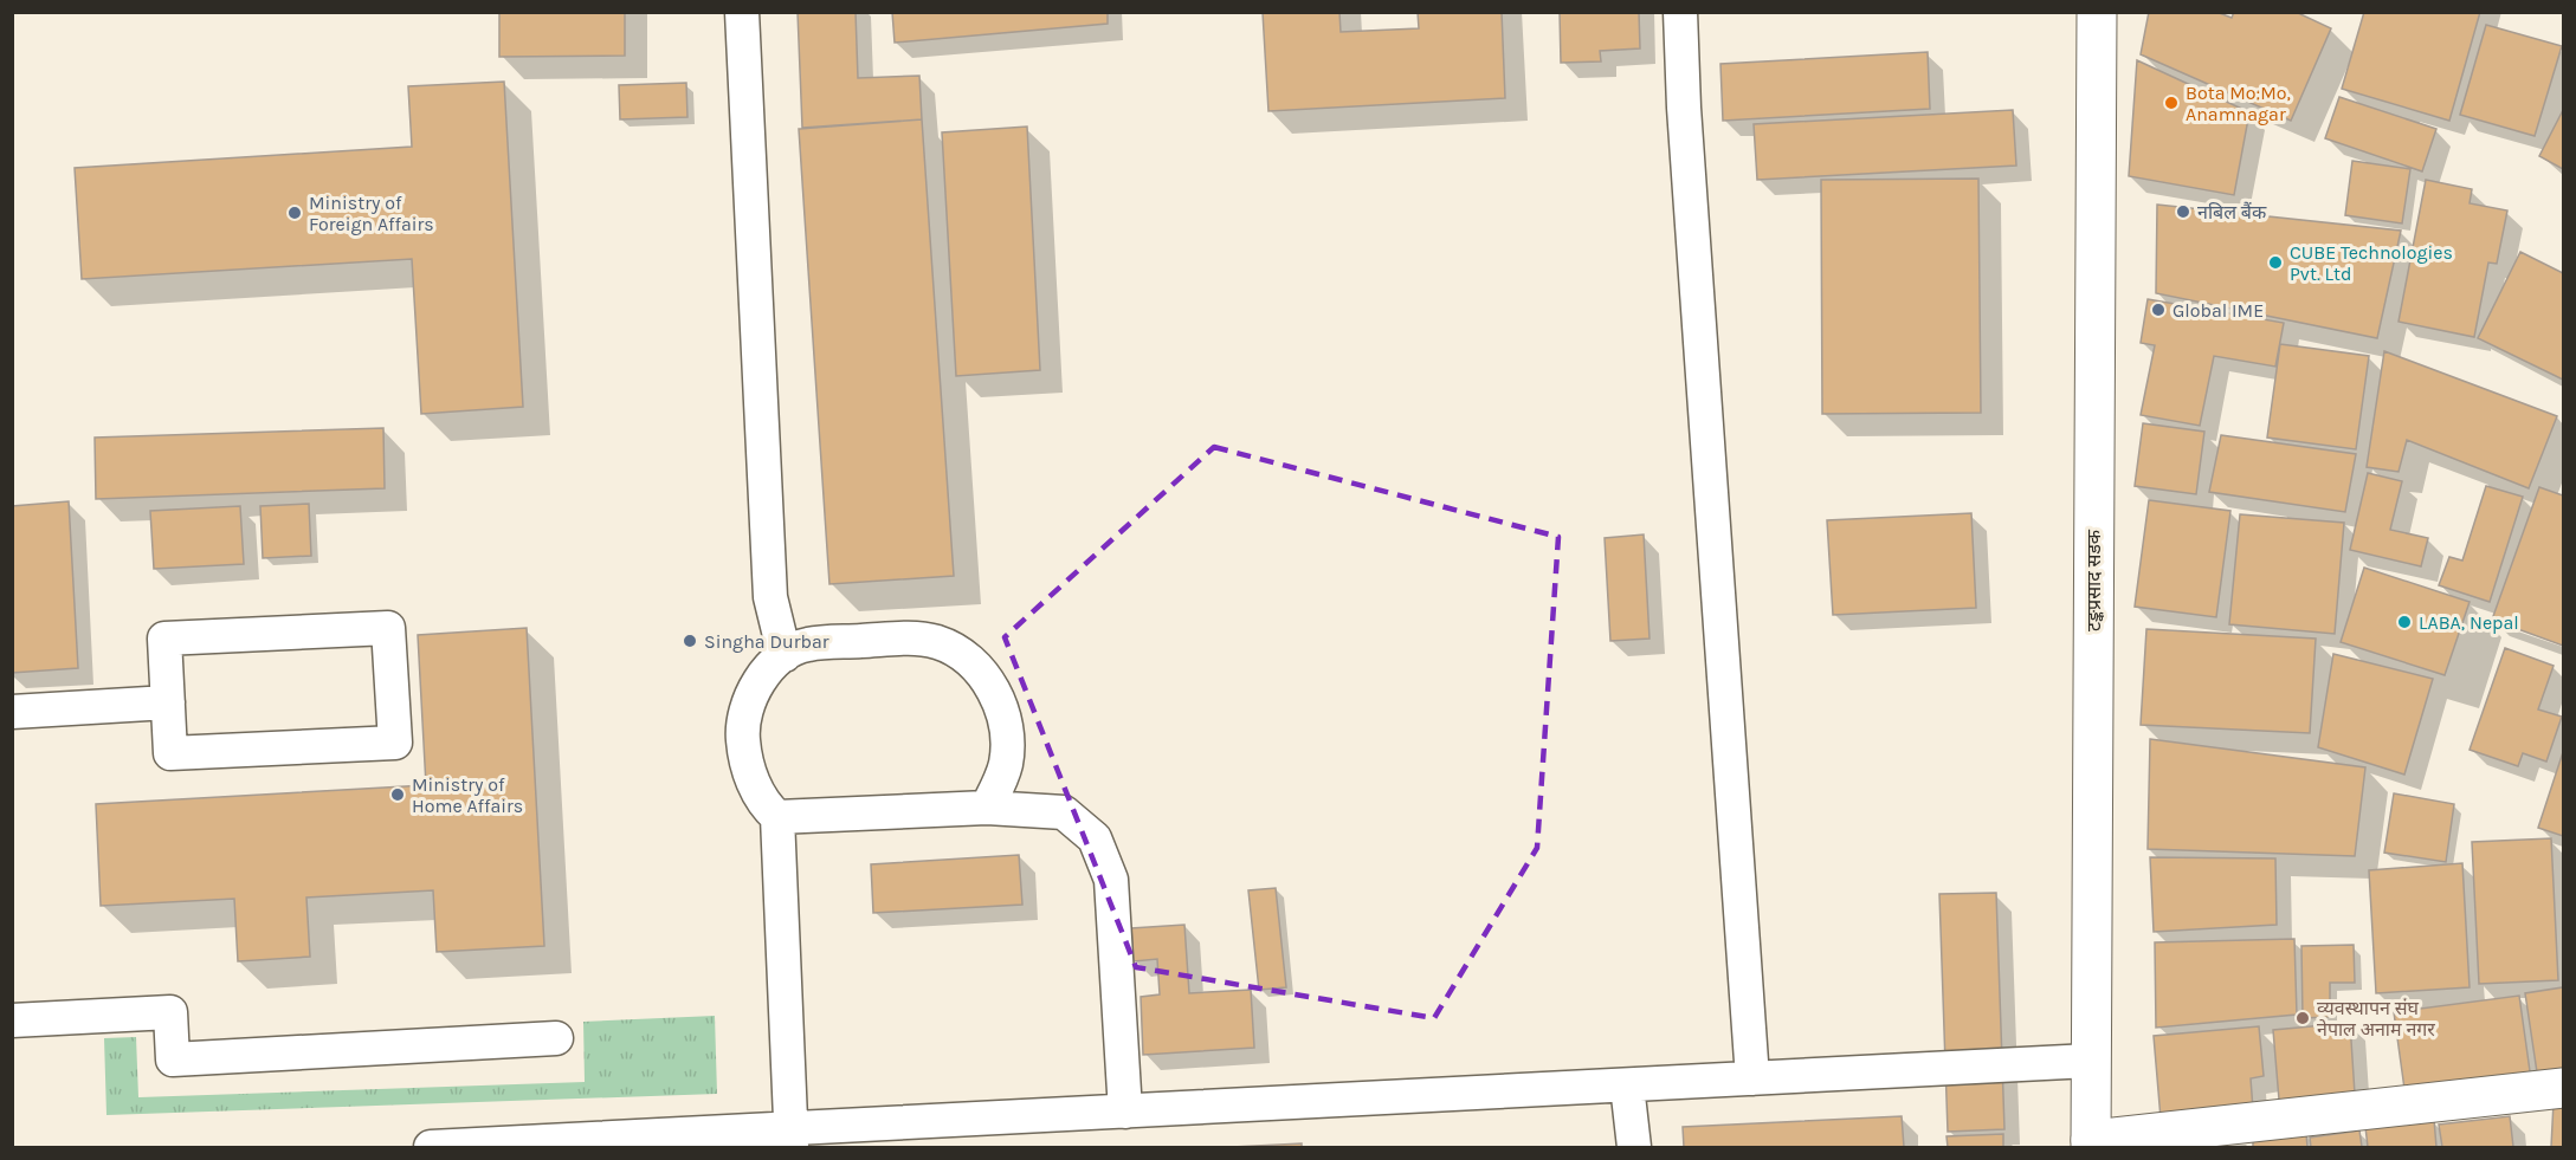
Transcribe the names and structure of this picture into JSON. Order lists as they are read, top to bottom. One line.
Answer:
{"streets":{"street":["टङ्कप्रसाद सडक"]},"places":["Bota Mo:Mo, Anamnagar","नबिल बैंक","Ministry of Foreign Affairs","CUBE Technologies Pvt. Ltd","Global IME","LABA, Nepal","Singha Durbar","Ministry of Home Affairs","व्यवस्थापन संघ नेपाल अनाम नगर"]}
